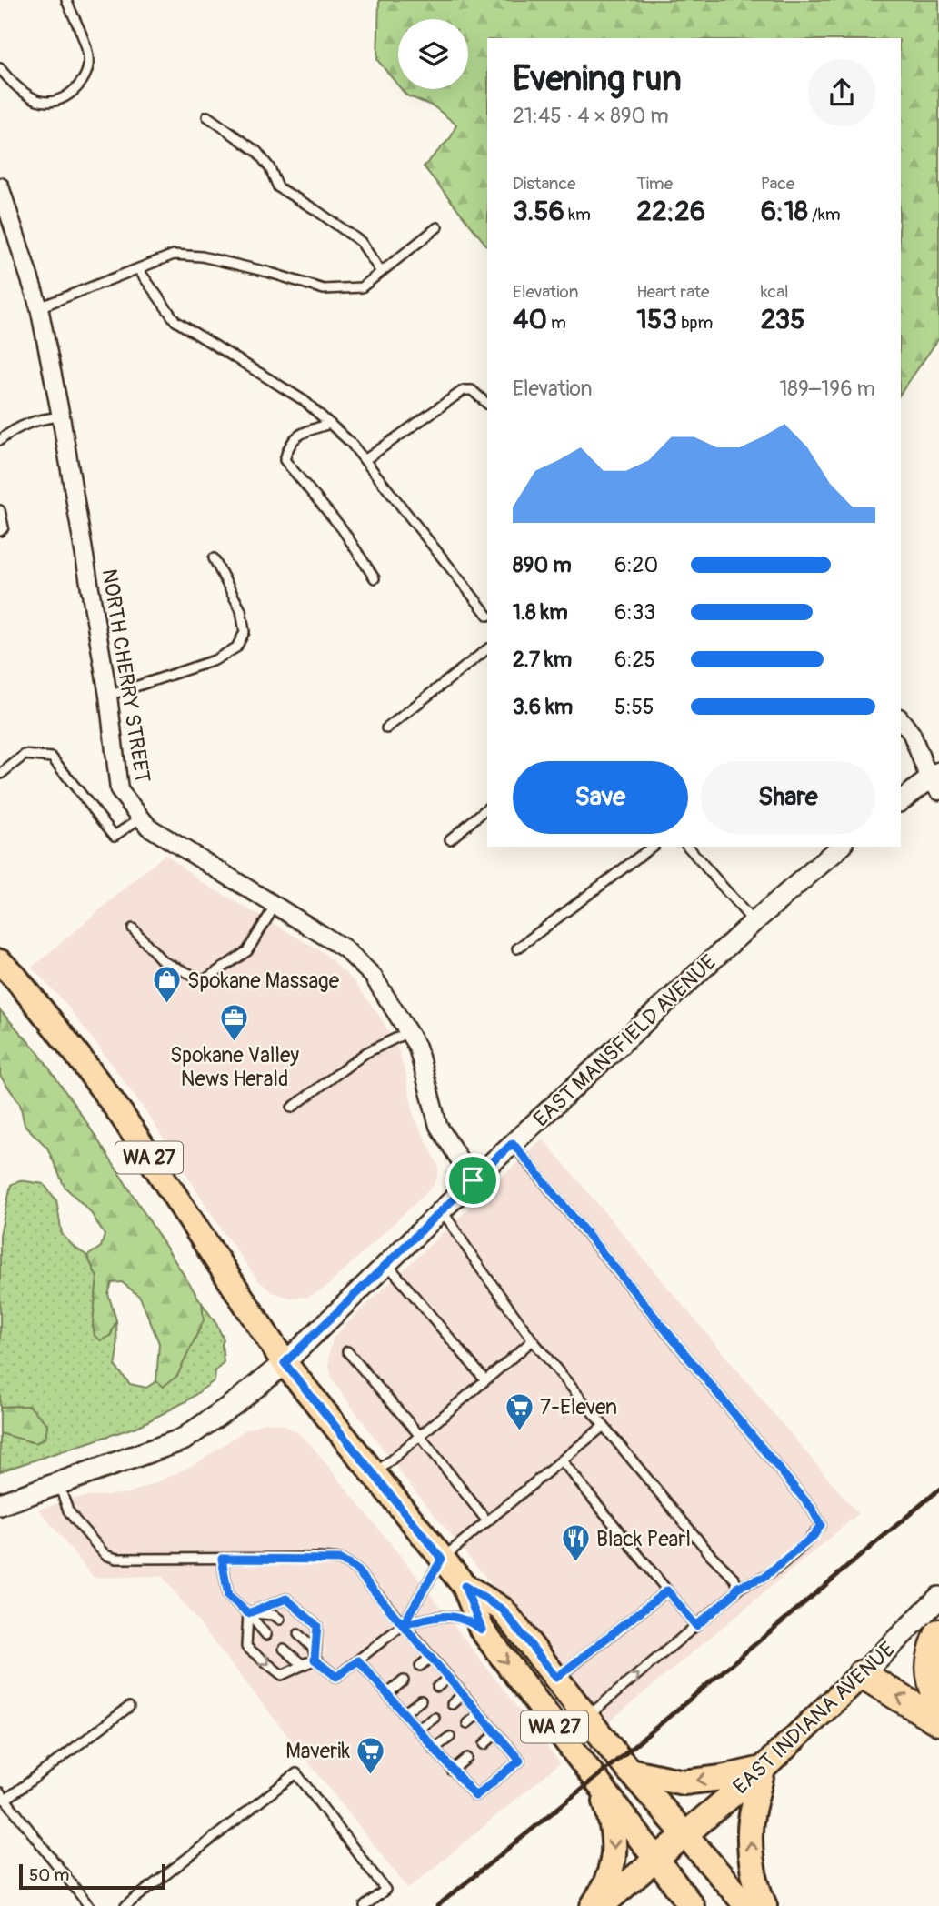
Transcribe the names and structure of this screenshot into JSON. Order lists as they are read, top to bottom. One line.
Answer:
{"streets":{"main road":["EAST MANSFIELD AVENUE","WA 27","EAST INDIANA AVENUE"],"street":["NORTH CHERRY STREET"]},"crossings":[["NORTH CHERRY STREET","EAST MANSFIELD AVENUE"],["EAST MANSFIELD AVENUE","WA 27"],["WA 27","EAST INDIANA AVENUE"]],"places":{"shop":["Spokane Massage"],"office":["Spokane Valley News Herald"],"supermarket":["7-Eleven","Maverik"],"restaurant":["Black Pearl"]},"scale_bar":"50 m","page":{"heading":["Evening run","21:45 · 4 × 890 m"],"stats":[["Distance","3.56 km"],["Time","22:26"],["Pace","6:18 /km"],["Elevation","40 m"],["Heart rate","153 bpm"],["kcal","235"]],"chart":["Elevation","189–196 m"],"list":[{"name":"890 m","note":"6:20"},{"name":"1.8 km","note":"6:33"},{"name":"2.7 km","note":"6:25"},{"name":"3.6 km","note":"5:55"}],"buttons":["Save","Share"],"scale":"50 m"}}
